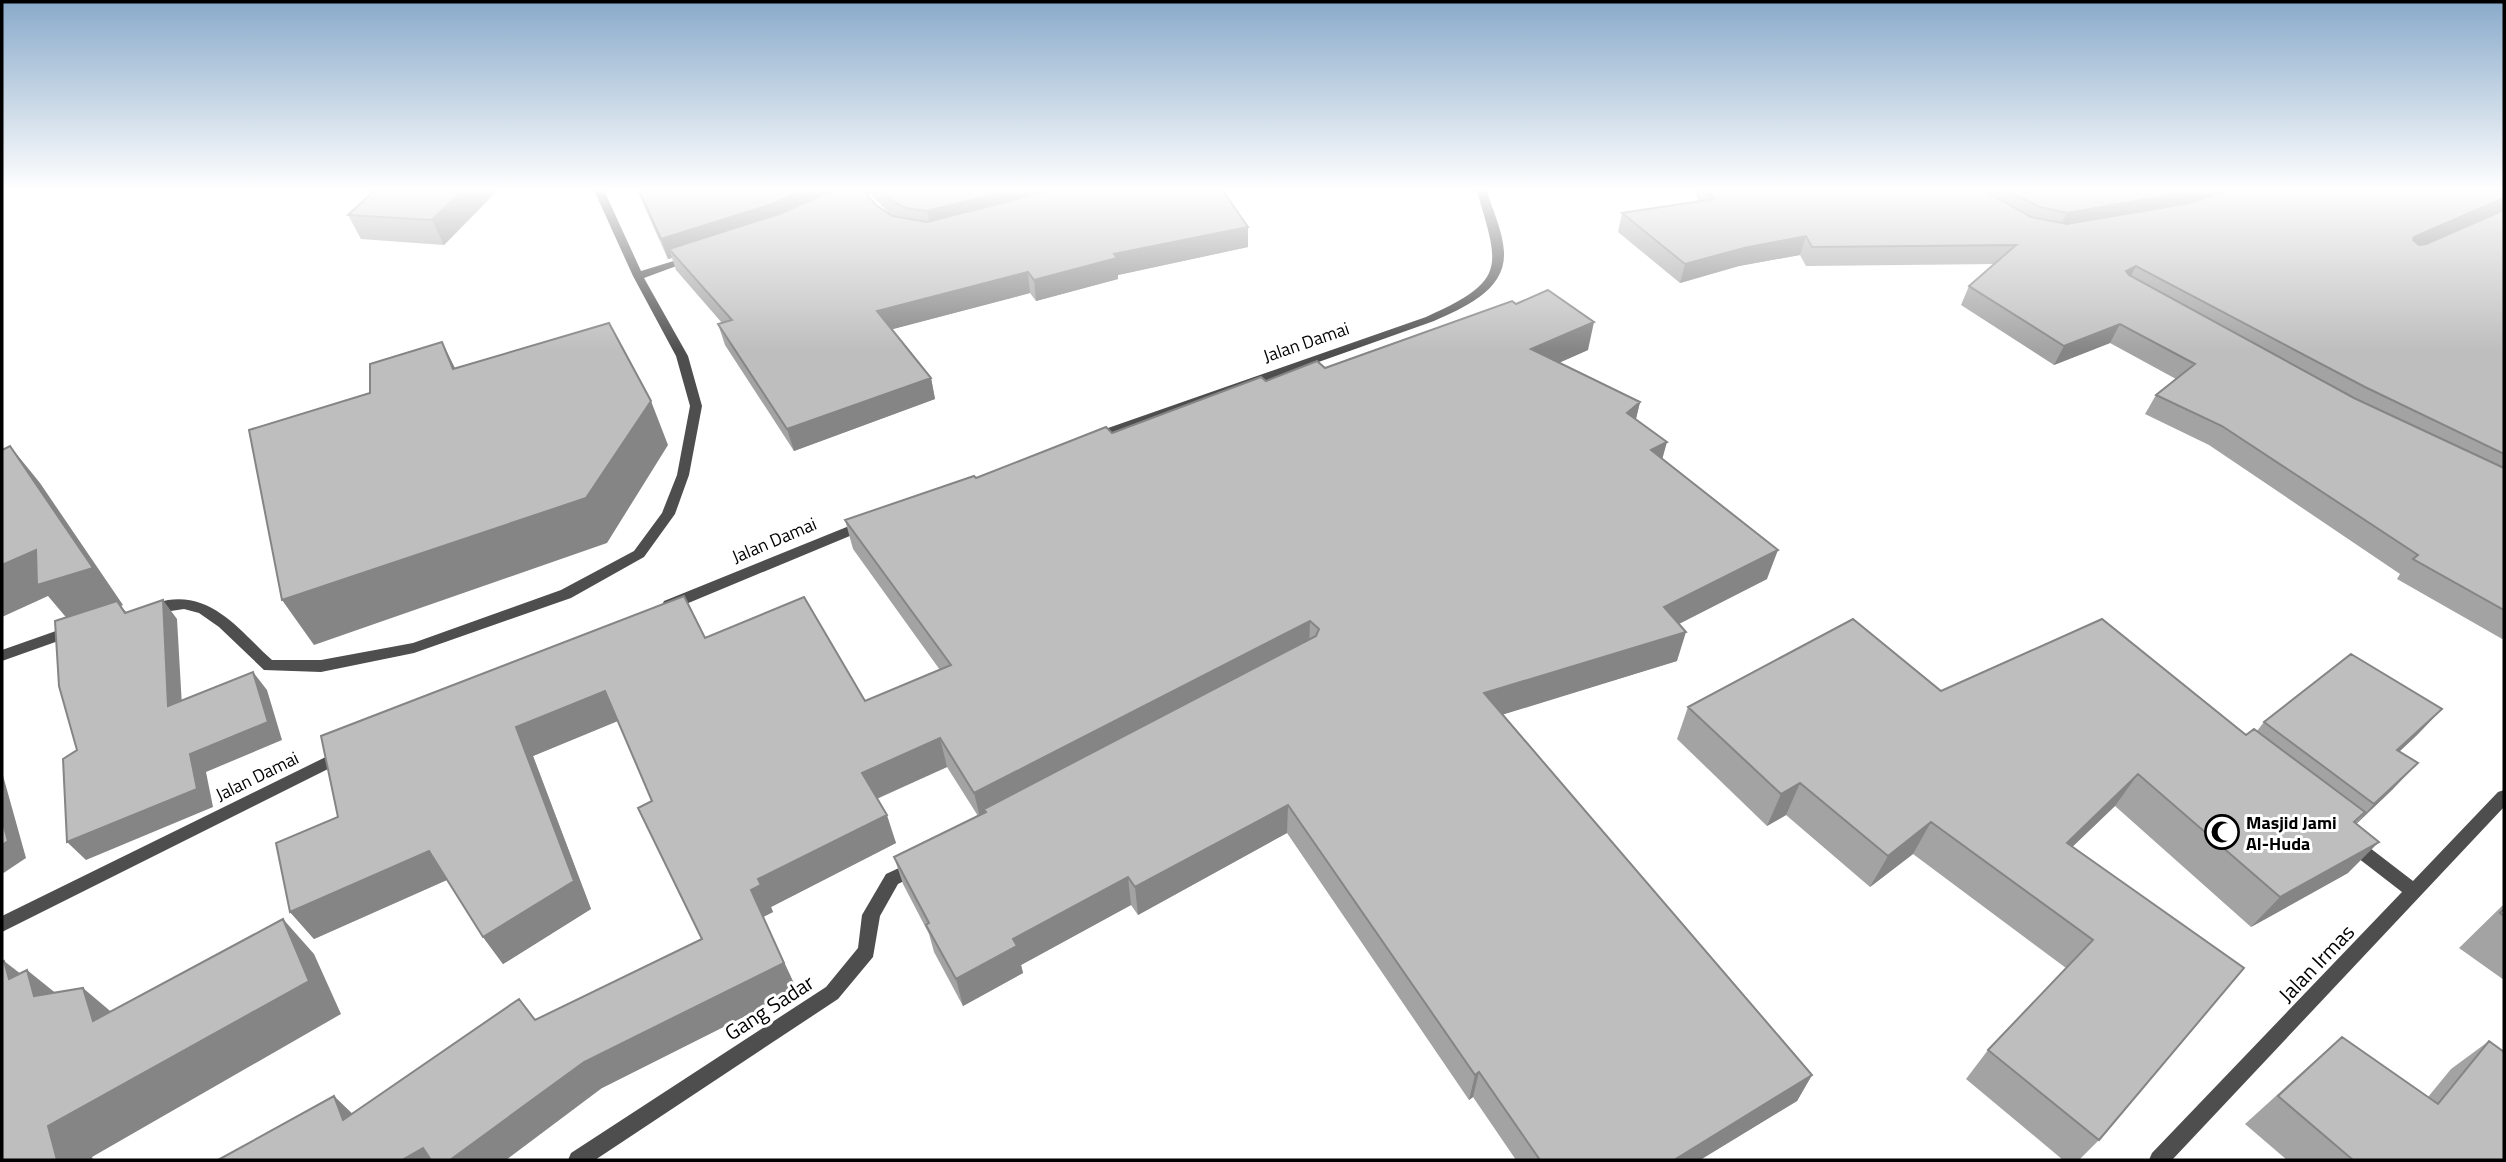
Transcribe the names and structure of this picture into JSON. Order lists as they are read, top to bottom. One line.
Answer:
{"streets":{"street":["Jalan Damai","Jalan Irmas","Gang Sadar"]},"places":{"mosque":["Masjid Jami Al-Huda"]}}
